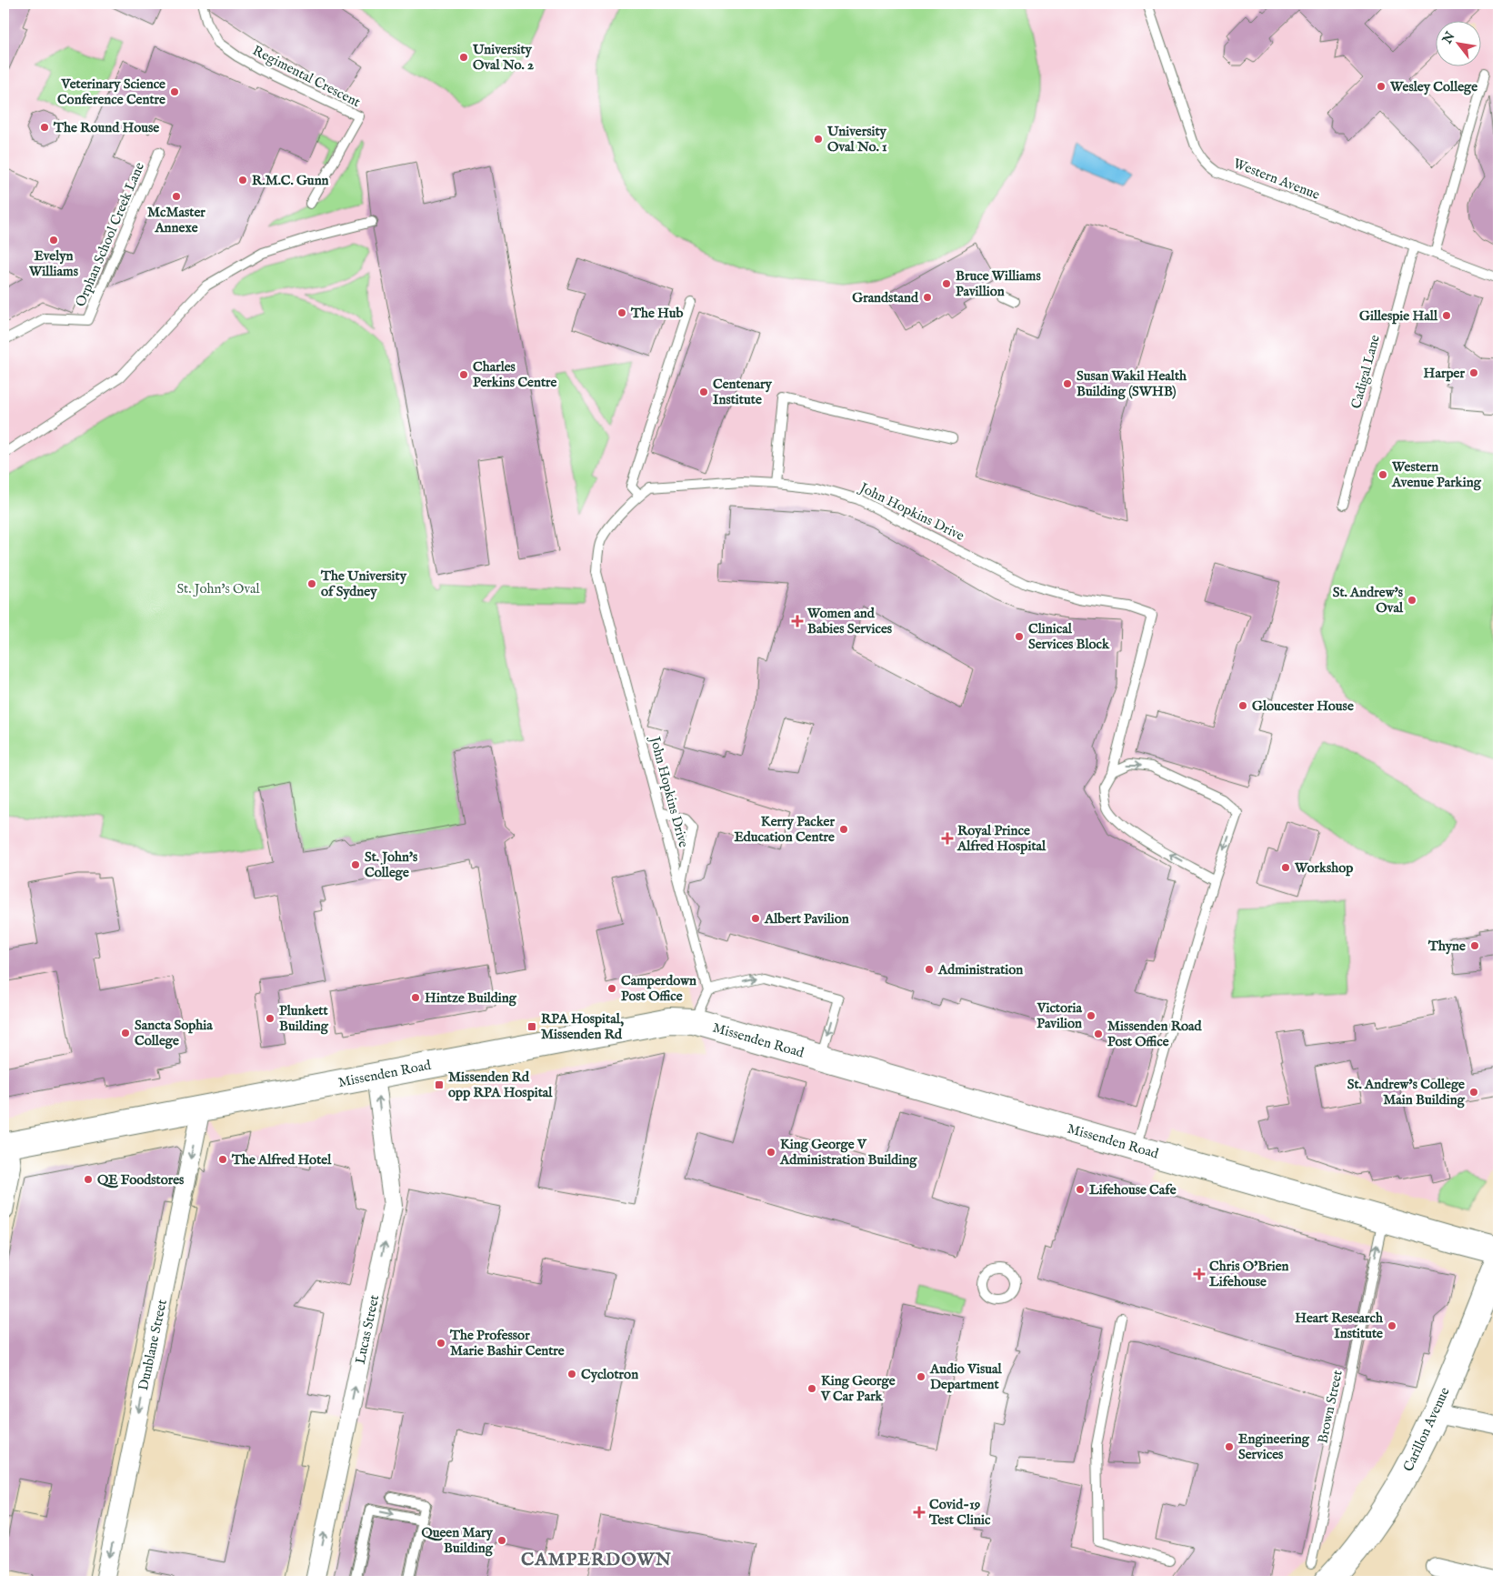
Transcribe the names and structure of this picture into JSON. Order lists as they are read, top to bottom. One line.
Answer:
{"streets":{"street":["Missenden Road","Lucas Street","Dunblane Street","Carillon Avenue"],"lane":["Regimental Crescent","Western Avenue","Orphan School Creek Lane","Cadigal Lane","John Hopkins Drive","Brown Street"]},"crossings":[["Western Avenue","Cadigal Lane"],["Missenden Road","Lucas Street"],["Missenden Road","Dunblane Street"],["Missenden Road","Brown Street"]],"one_way":["Lucas Street","Dunblane Street","Brown Street"],"districts":["CAMPERDOWN"],"parks":["St. John's Oval"],"places":{"other":["University Oval No. 2","Wesley College","Veterinary Science Conference Centre","The Round House","University Oval No. 1","R.M.C. Gunn","McMaster Annexe","Evelyn Williams","Bruce Williams Pavillion","Grandstand","The Hub","Gillespie Hall","Harper","Charles Perkins Centre","Susan Wakil Health Building (SWHB)","Centenary Institute","Western Avenue Parking","The University of Sydney","St. Andrew's Oval","Clinical Services Block","Gloucester House","Kerry Packer Education Centre","St. John's College","Workshop","Albert Pavilion","Thyne","Administration","Camperdown Post Office","Hintze Building","Victoria Pavilion","Plunkett Building","Sancta Sophia College","Missenden Road Post Office","St. Andrew's College Main Building","King George V Administration Building","The Alfred Hotel","QE Foodstores","Lifehouse Cafe","Heart Research Institute","The Professor Marie Bashir Centre","Cyclotron","Audio Visual Department","King George V Car Park","Engineering Services","Queen Mary Building"],"health":["Women and Babies Services","Royal Prince Alfred Hospital","Chris O'Brien Lifehouse","Covid-19 Test Clinic"],"transit":["RPA Hospital, Missenden Rd","Missenden Rd opp RPA Hospital"]},"north":"top left"}
